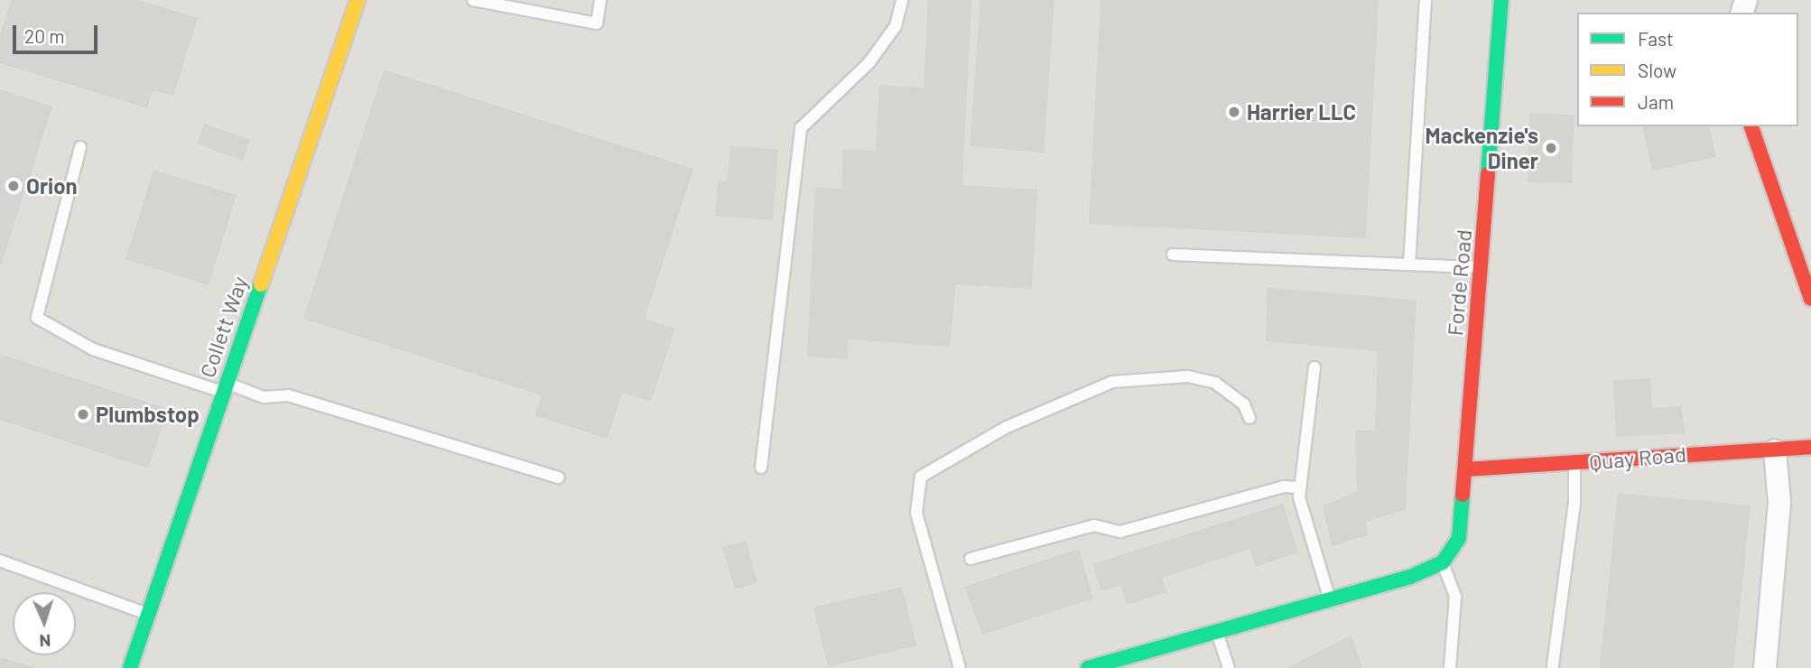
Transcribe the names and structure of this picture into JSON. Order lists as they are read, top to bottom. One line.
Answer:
{"streets":{"street":["Forde Road","Collett Way","Quay Road"]},"crossings":[["Forde Road","Quay Road"]],"places":["Harrier LLC","Mackenzie's Diner","Orion","Plumbstop"],"legend":["Fast","Slow","Jam"],"scale_bar":"20 m","north":"bottom"}
